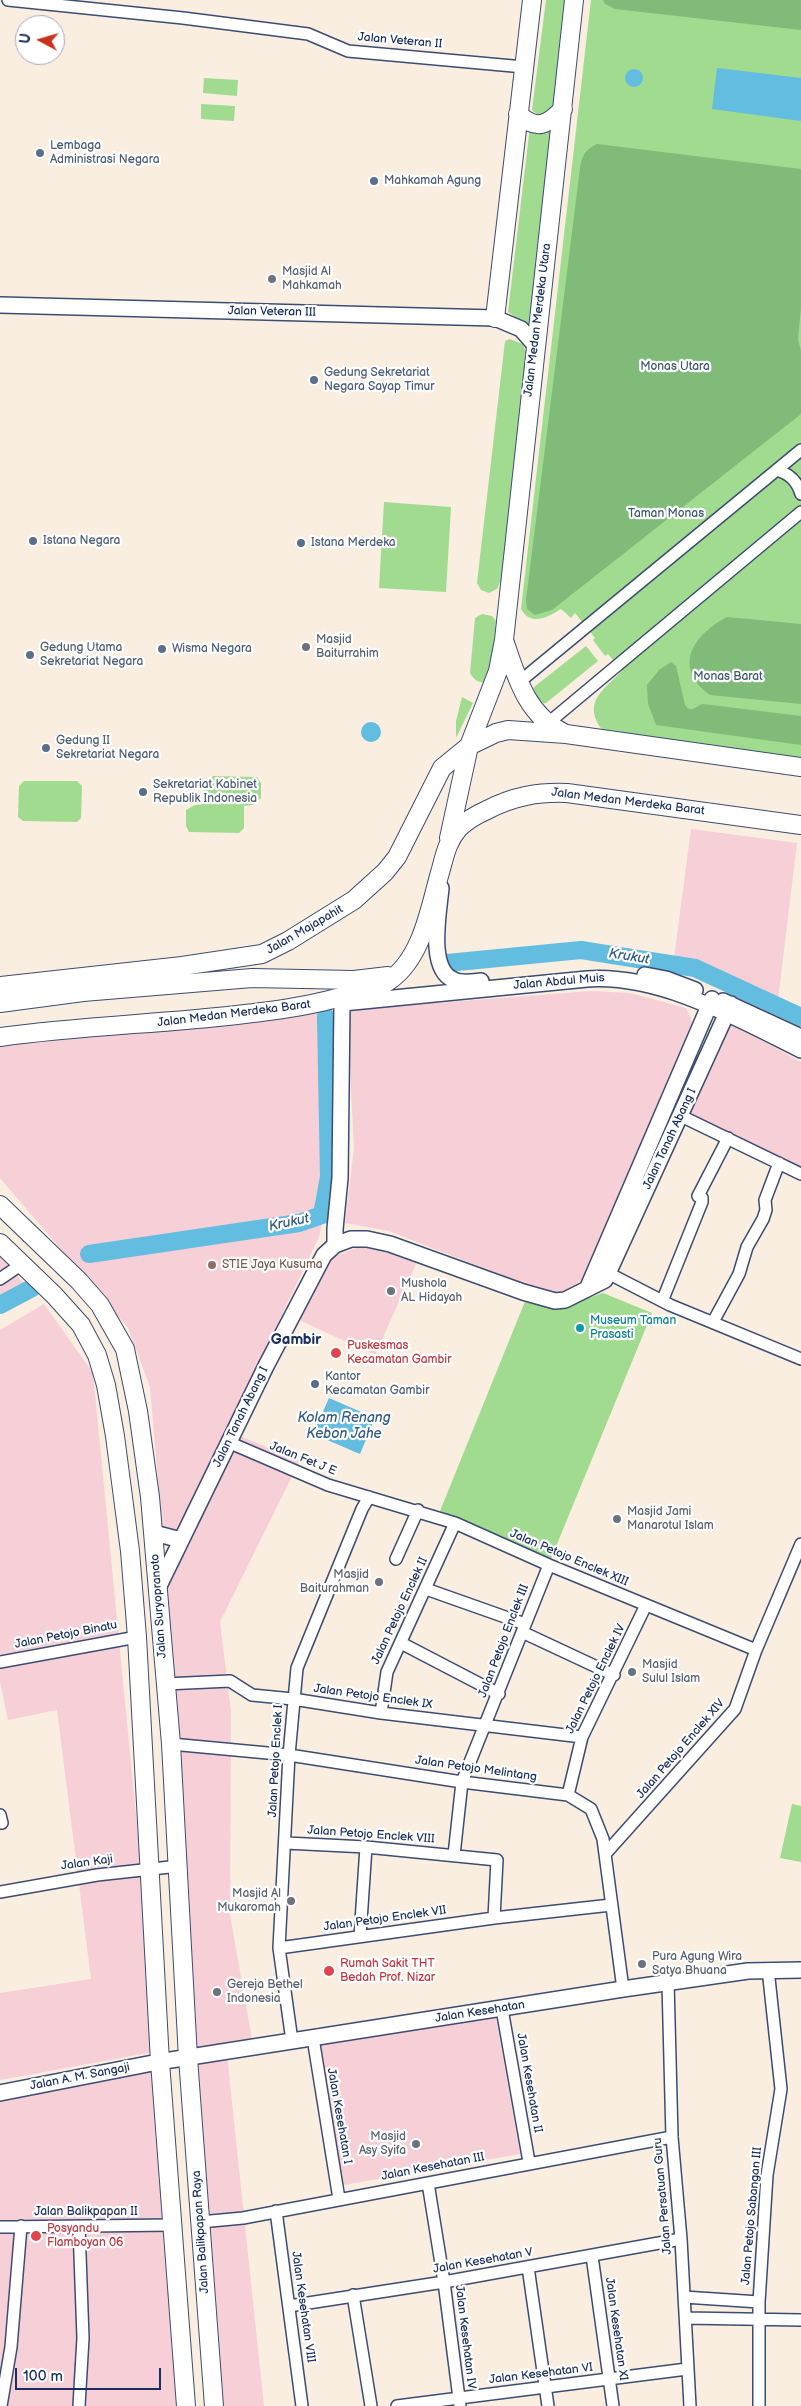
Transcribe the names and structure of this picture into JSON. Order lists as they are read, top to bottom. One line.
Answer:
{"streets":{"main road":["Jalan Medan Merdeka Utara","Jalan Medan Merdeka Barat","Jalan Majapahit","Jalan Suryopranoto","Jalan Balikpapan Raya"],"street":["Jalan Veteran II","Jalan Veteran III","Jalan Abdul Muis","Jalan Tanah Abang I","Jalan Fet J E","Jalan Petojo Enclek XIII","Jalan Petojo Enclek II","Jalan Petojo Binatu","Jalan Petojo Enclek III","Jalan Petojo Enclek IV","Jalan Petojo Enclek IX","Jalan Petojo Enclek XIV","Jalan Petojo Enclek I","Jalan Petojo Melintang","Jalan Petojo Enclek VIII","Jalan Kaji","Jalan Petojo Enclek VII","Jalan Kesehatan","Jalan A. M. Sangaji","Jalan Kesehatan II","Jalan Kesehatan I","Jalan Kesehatan III","Jalan Persatuan Guru","Jalan Balikpapan II","Jalan Petojo Sabangan III","Jalan Kesehatan V","Jalan Kesehatan VIII","Jalan Kesehatan XI","Jalan Kesehatan IV","Jalan Kesehatan VI"]},"crossings":[["Jalan Veteran III","Jalan Medan Merdeka Utara"],["Jalan Medan Merdeka Utara","Jalan Majapahit"],["Jalan Medan Merdeka Barat","Jalan Majapahit"],["Jalan Medan Merdeka Barat","Jalan Abdul Muis"],["Jalan Abdul Muis","Jalan Tanah Abang I"],["Jalan Tanah Abang I","Jalan Fet J E"],["Jalan Tanah Abang I","Jalan Suryopranoto"],["Jalan Fet J E","Jalan Petojo Enclek XIII"],["Jalan Fet J E","Jalan Petojo Enclek I"],["Jalan Petojo Enclek XIII","Jalan Petojo Enclek II"],["Jalan Petojo Enclek XIII","Jalan Petojo Enclek III"],["Jalan Petojo Enclek XIII","Jalan Petojo Enclek IV"],["Jalan Petojo Enclek XIII","Jalan Petojo Enclek XIV"],["Jalan Petojo Enclek XIII","Jalan Petojo Enclek I"],["Jalan Suryopranoto","Jalan Petojo Binatu"],["Jalan Suryopranoto","Jalan Petojo Enclek IX"],["Jalan Suryopranoto","Jalan Petojo Melintang"],["Jalan Suryopranoto","Jalan Kaji"],["Jalan Suryopranoto","Jalan Kesehatan"],["Jalan Suryopranoto","Jalan A. M. Sangaji"],["Jalan Suryopranoto","Jalan Balikpapan Raya"],["Jalan Petojo Enclek II","Jalan Petojo Enclek IX"],["Jalan Petojo Enclek III","Jalan Petojo Enclek IX"],["Jalan Petojo Enclek IV","Jalan Petojo Enclek IX"],["Jalan Petojo Enclek IV","Jalan Petojo Melintang"],["Jalan Petojo Enclek IX","Jalan Petojo Enclek I"],["Jalan Petojo Enclek XIV","Jalan Petojo Melintang"],["Jalan Petojo Enclek I","Jalan Petojo Melintang"],["Jalan Petojo Enclek I","Jalan Petojo Enclek VIII"],["Jalan Petojo Enclek I","Jalan Petojo Enclek VII"],["Jalan Petojo Enclek I","Jalan Kesehatan"],["Jalan Petojo Melintang","Jalan Petojo Enclek VII"],["Jalan Petojo Melintang","Jalan Kesehatan"],["Jalan Petojo Enclek VIII","Jalan Petojo Enclek VII"],["Jalan Kesehatan","Jalan A. M. Sangaji"],["Jalan Kesehatan","Jalan Kesehatan II"],["Jalan Kesehatan","Jalan Kesehatan I"],["Jalan Kesehatan","Jalan Persatuan Guru"],["Jalan Kesehatan","Jalan Petojo Sabangan III"],["Jalan Kesehatan","Jalan Balikpapan Raya"],["Jalan Kesehatan II","Jalan Kesehatan III"],["Jalan Kesehatan I","Jalan Kesehatan III"],["Jalan Kesehatan III","Jalan Persatuan Guru"],["Jalan Kesehatan III","Jalan Balikpapan Raya"],["Jalan Kesehatan III","Jalan Kesehatan VIII"],["Jalan Kesehatan III","Jalan Kesehatan IV"],["Jalan Persatuan Guru","Jalan Kesehatan V"],["Jalan Persatuan Guru","Jalan Kesehatan VI"],["Jalan Kesehatan V","Jalan Kesehatan VIII"],["Jalan Kesehatan V","Jalan Kesehatan XI"],["Jalan Kesehatan V","Jalan Kesehatan IV"],["Jalan Kesehatan XI","Jalan Kesehatan VI"],["Jalan Kesehatan IV","Jalan Kesehatan VI"]],"districts":["Gambir"],"water":["Krukut","Kolam Renang Kebon Jahe"],"parks":["Monas Utara","Taman Monas","Monas Barat"],"places":["Lembaga Administrasi Negara","Mahkamah Agung","Masjid Al Mahkamah","Gedung Sekretariat Negara Sayap Timur","Istana Negara","Istana Merdeka","Masjid Baiturrahim","Wisma Negara","Gedung Utama Sekretariat Negara","Gedung II Sekretariat Negara","Sekretariat Kabinet Republik Indonesia","STIE Jaya Kusuma","Mushola AL Hidayah","Museum Taman Prasasti","Puskesmas Kecamatan Gambir","Kantor Kecamatan Gambir","Masjid Jami Manarotul Islam","Masjid Baiturahman","Masjid Sulul Islam","Masjid Al Mukaromah","Pura Agung Wira Satya Bhuana","Rumah Sakit THT Bedah Prof. Nizar","Gereja Bethel Indonesia","Masjid Asy Syifa","Posyandu Flamboyan 06"],"scale_bar":"100 m","north":"left"}
